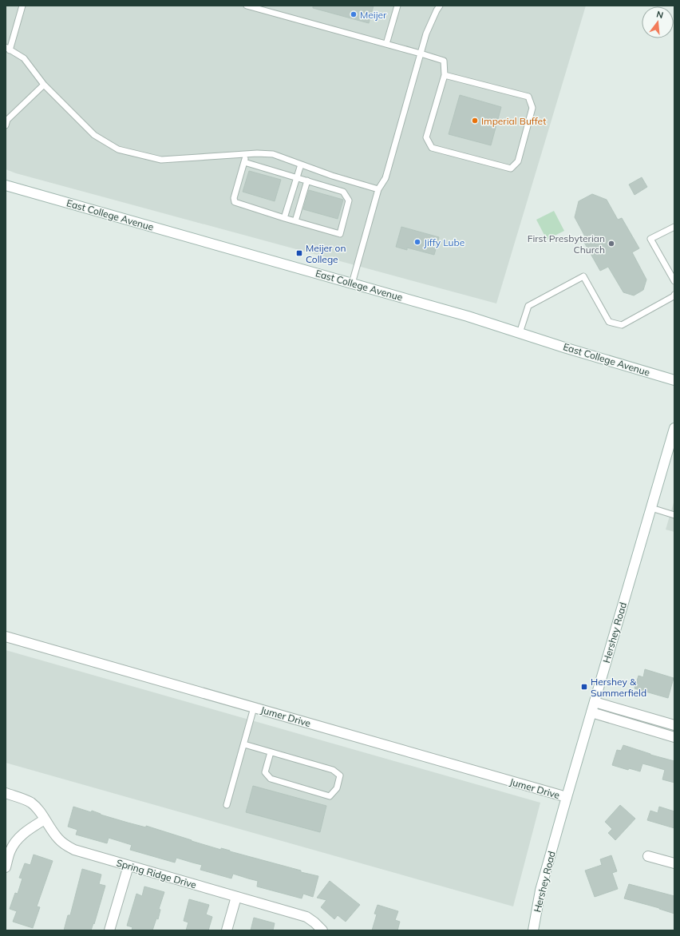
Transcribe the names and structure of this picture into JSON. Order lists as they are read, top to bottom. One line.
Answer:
{"streets":{"street":["East College Avenue","Hershey Road","Jumer Drive","Spring Ridge Drive"]},"crossings":[["Hershey Road","Jumer Drive"]],"places":{"other":["Meijer","Imperial Buffet","Jiffy Lube","First Presbyterian Church"],"transit":["Meijer on College","Hershey & Summerfield"]},"north":"top"}
